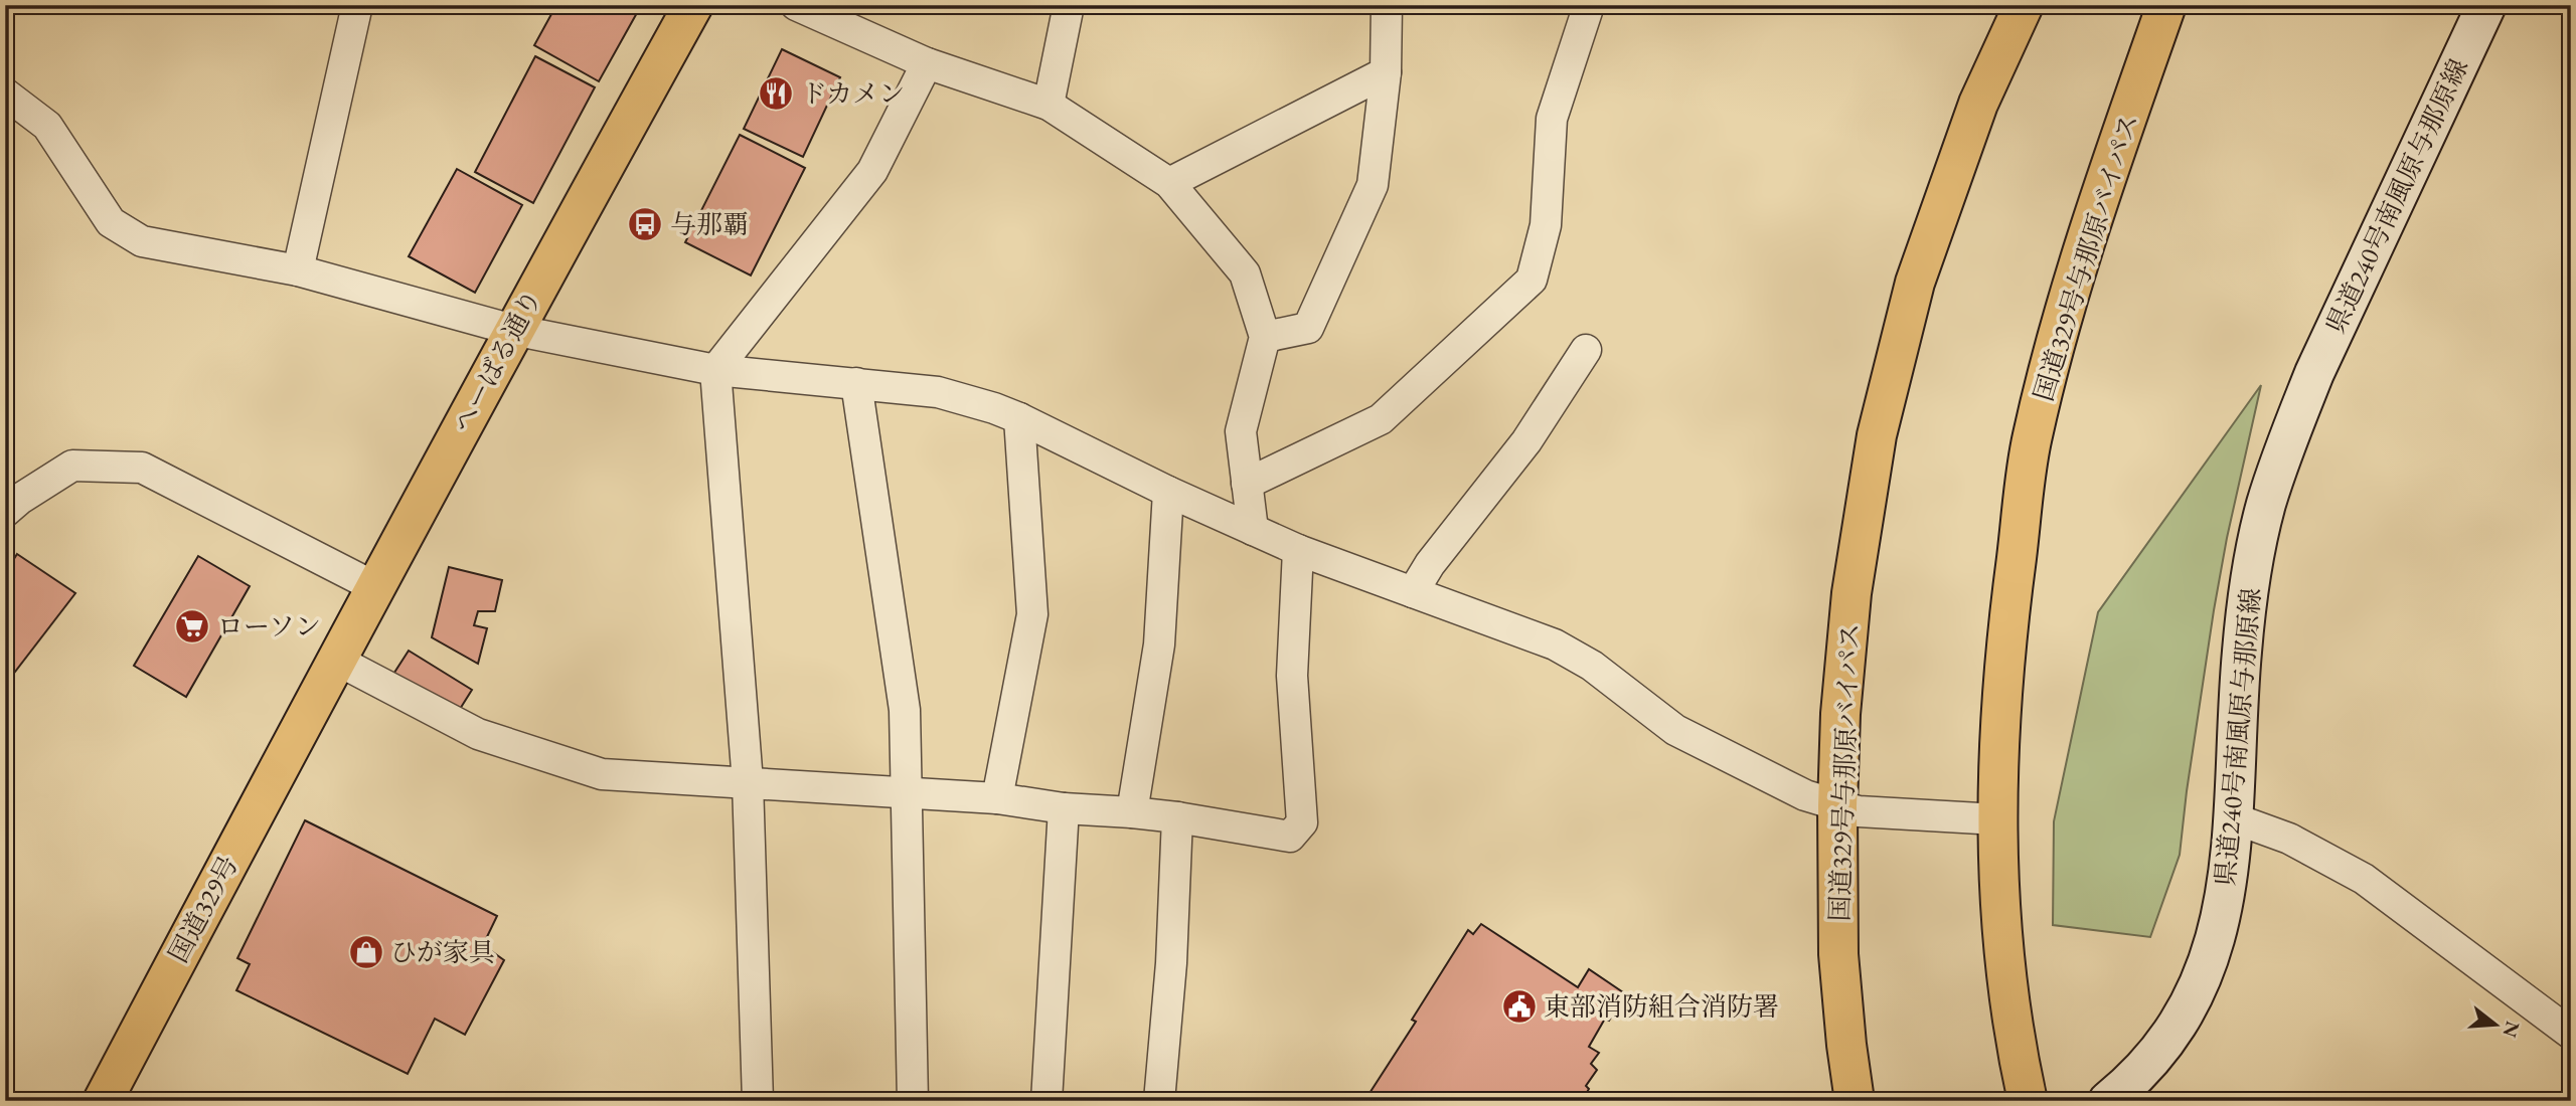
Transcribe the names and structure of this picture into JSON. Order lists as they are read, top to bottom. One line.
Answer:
{"streets":{"highway":["国道329号与那原バイパス","へーばる通り","国道329号"],"main road":["県道240号南風原与那原線"]},"crossings":[["へーばる通り","国道329号"]],"places":{"restaurant":["ドカメン"],"bus stop":["与那覇"],"supermarket":["ローソン"],"shop":["ひが家具"],"public building":["東部消防組合消防署"]},"north":"right"}
